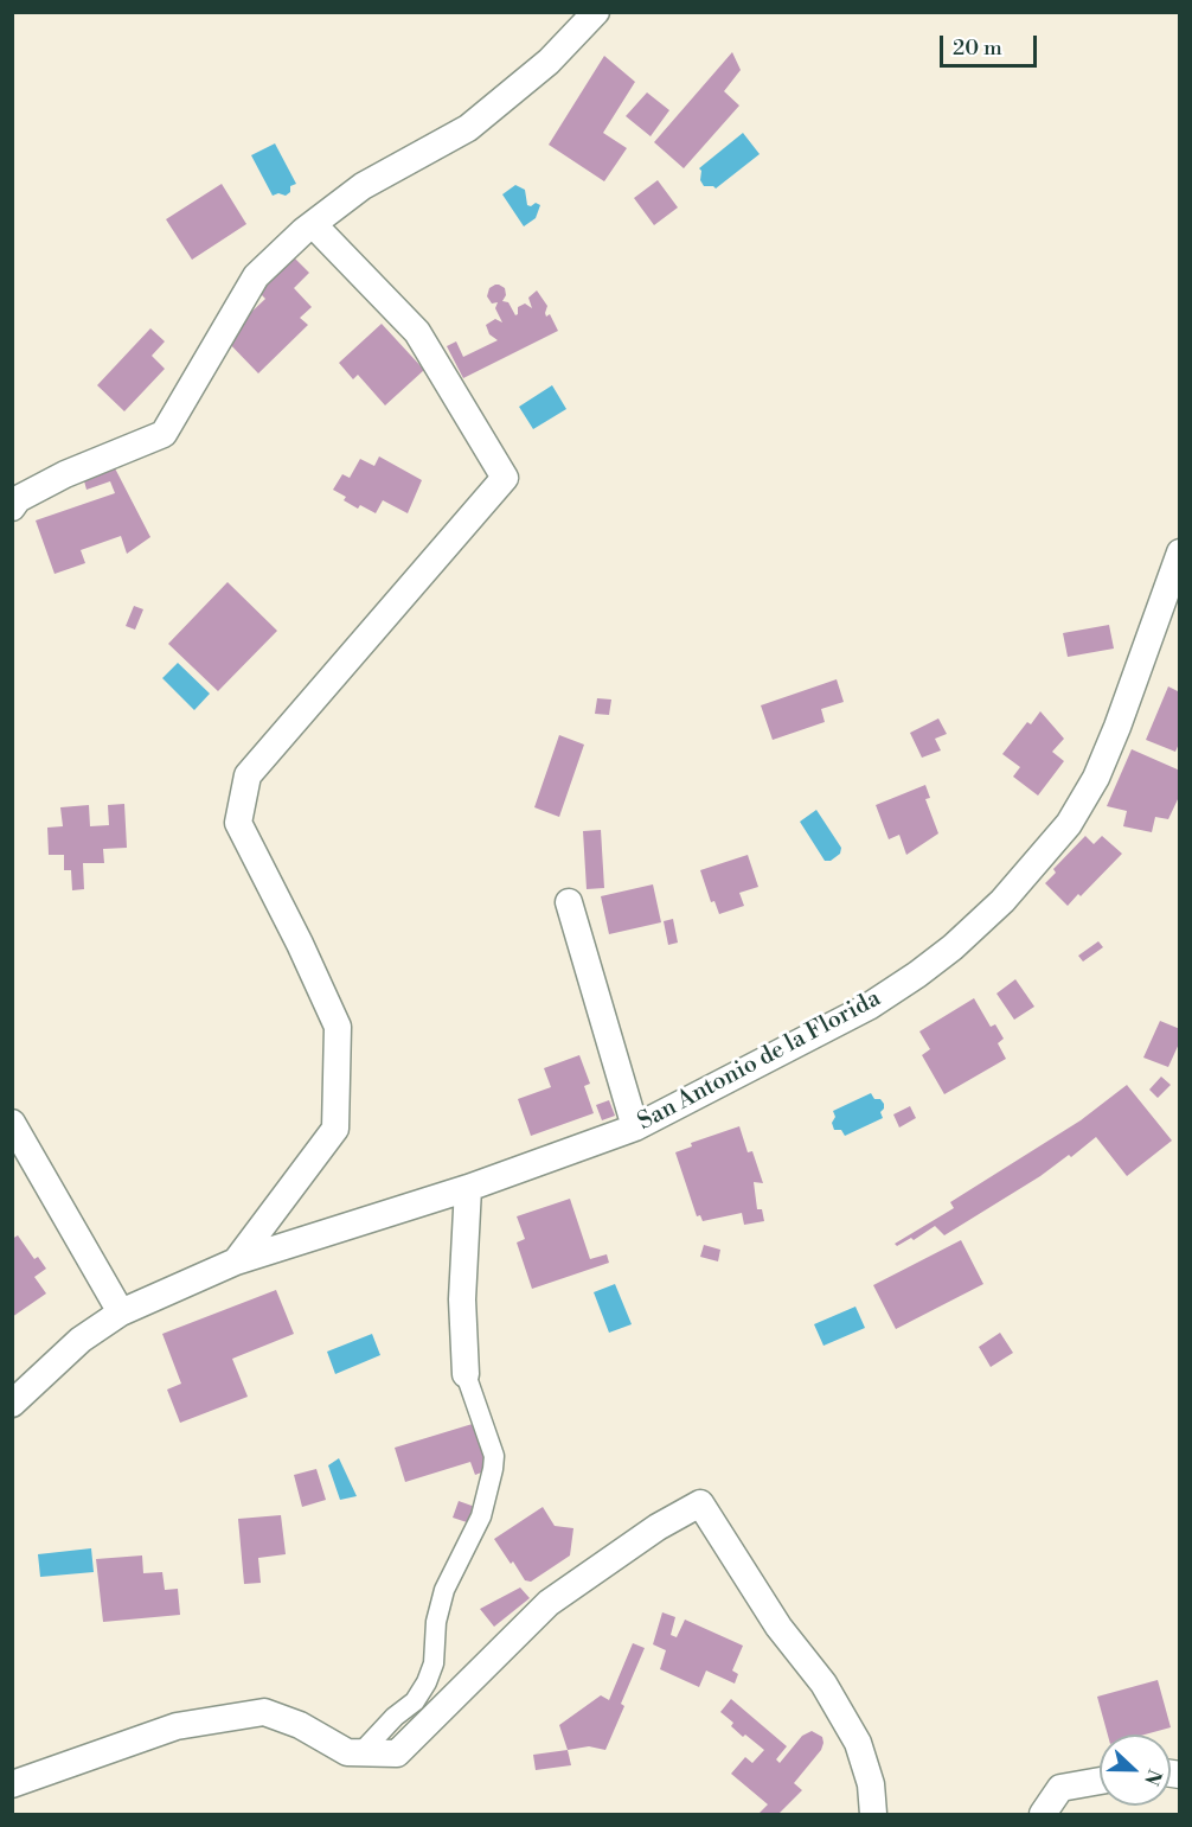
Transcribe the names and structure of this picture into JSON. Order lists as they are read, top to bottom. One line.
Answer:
{"streets":{"street":["San Antonio de la Florida"]},"scale_bar":"20 m","north":"right"}
